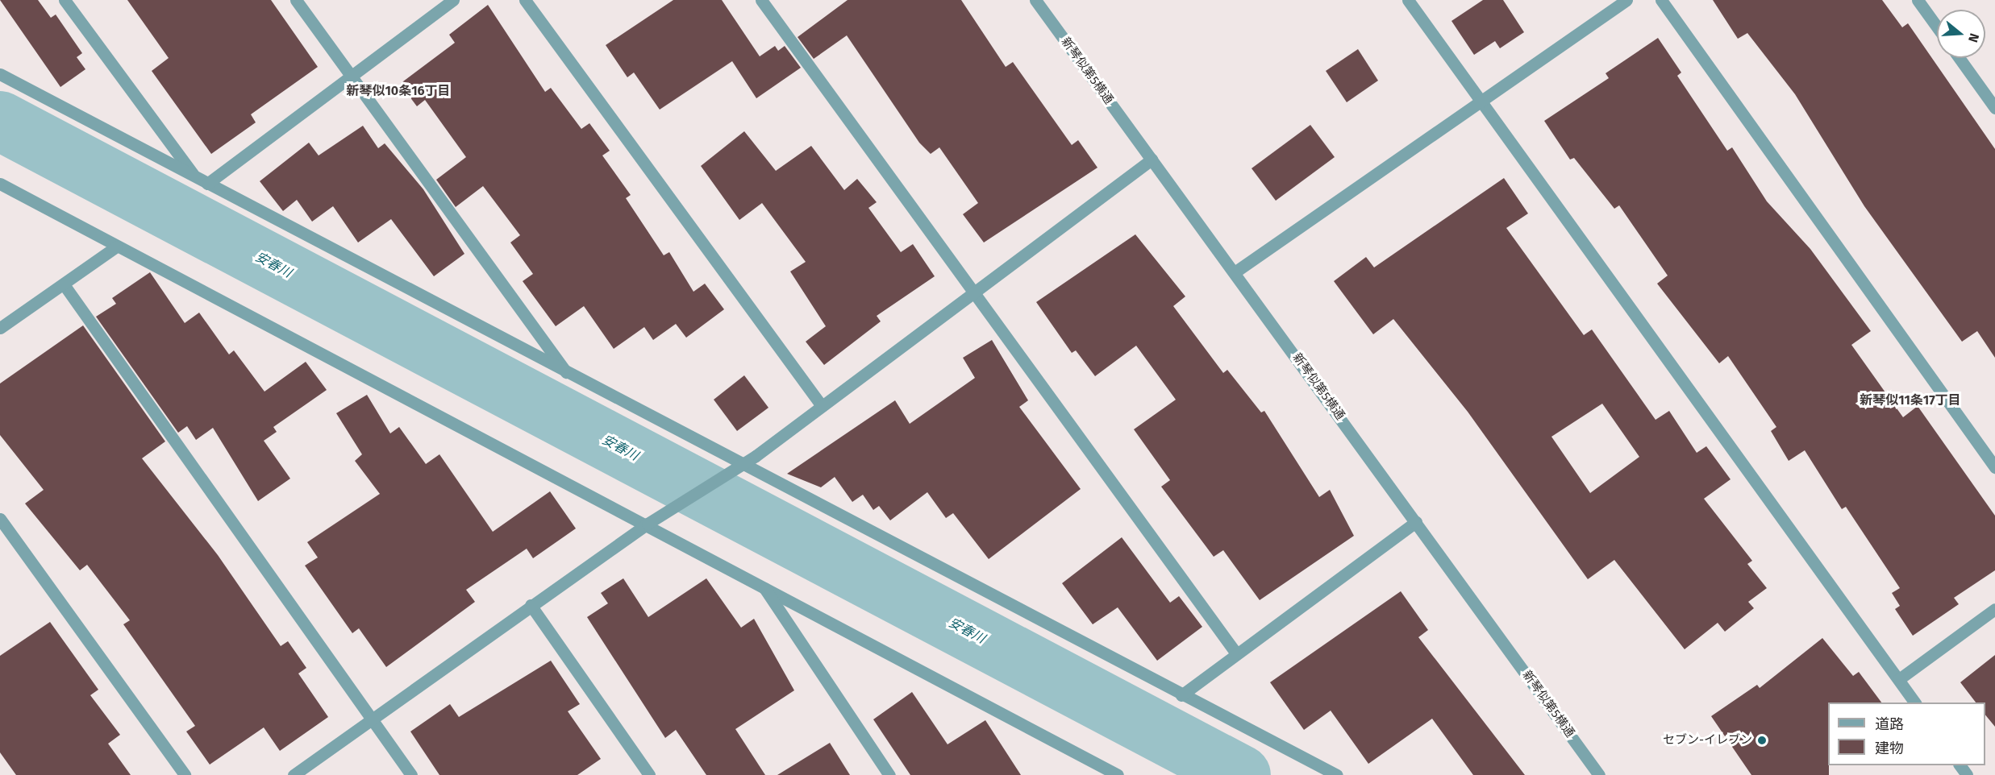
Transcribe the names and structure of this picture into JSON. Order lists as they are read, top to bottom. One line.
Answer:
{"streets":{"street":["新琴似第5横通"]},"districts":["新琴似10条16丁目","新琴似11条17丁目"],"water":["安春川"],"places":["セブン-イレブン"],"legend":["道路","建物"],"north":"right"}
